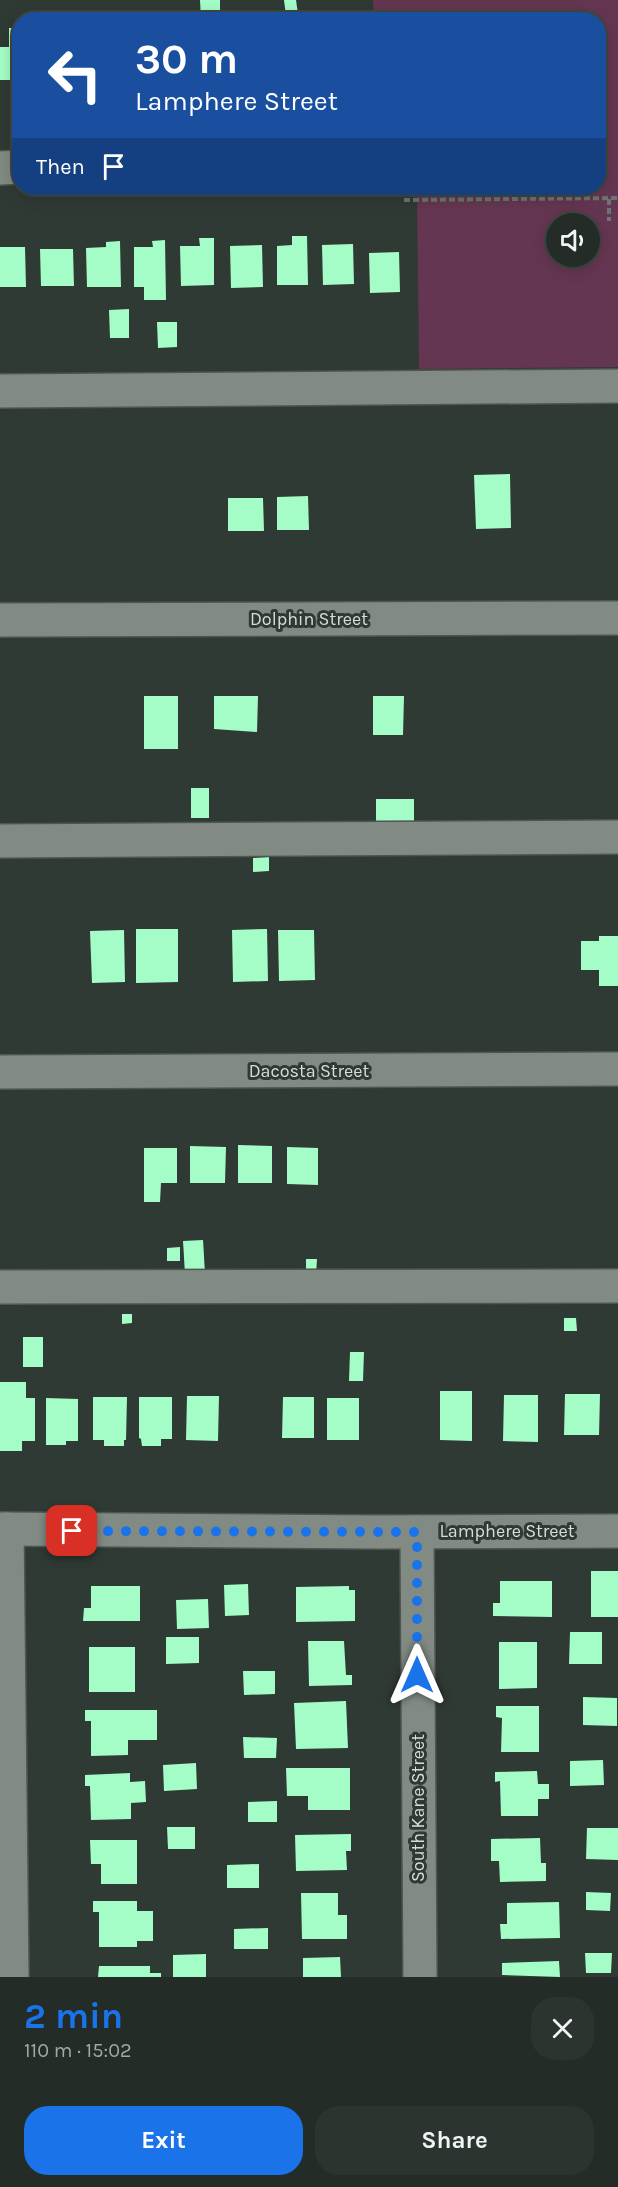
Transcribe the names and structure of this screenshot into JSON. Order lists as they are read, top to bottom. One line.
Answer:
{"streets":{"street":["Dolphin Street","Dacosta Street","Lamphere Street","South Kane Street"]},"crossings":[["Lamphere Street","South Kane Street"]],"page":{"turn":["30 m","Lamphere Street"],"then":"Then","heading":["2 min","110 m · 15:02"],"buttons":["Exit","Share"]}}
